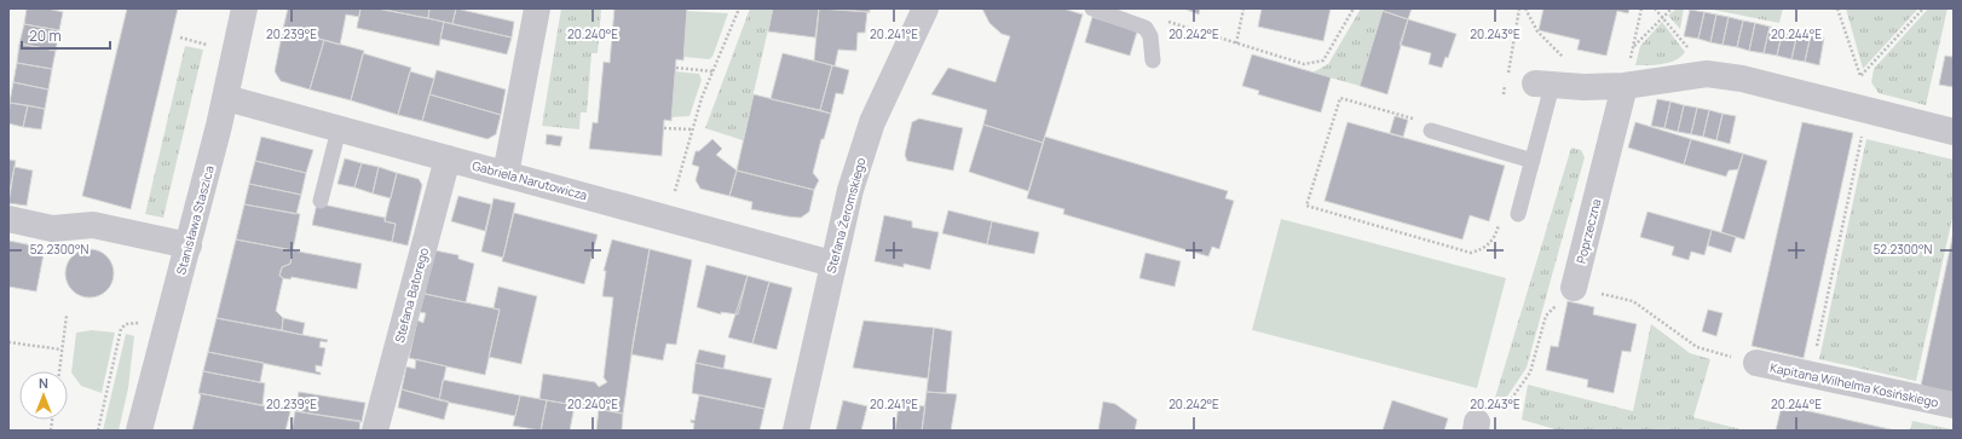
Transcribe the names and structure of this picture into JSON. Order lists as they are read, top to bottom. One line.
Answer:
{"streets":{"street":["Gabriela Narutowicza","Stefana Żeromskiego","Stanisława Staszica","Poprzeczna","Stefana Batorego","Kapitana Wilhelma Kosińskiego"]},"crossings":[["Gabriela Narutowicza","Stefana Żeromskiego"],["Gabriela Narutowicza","Stanisława Staszica"],["Gabriela Narutowicza","Stefana Batorego"]],"scale_bar":"20 m","north":"top","coordinates":["20.239°E","20.240°E","20.241°E","20.242°E","20.243°E","20.244°E","52.2300°N"]}
